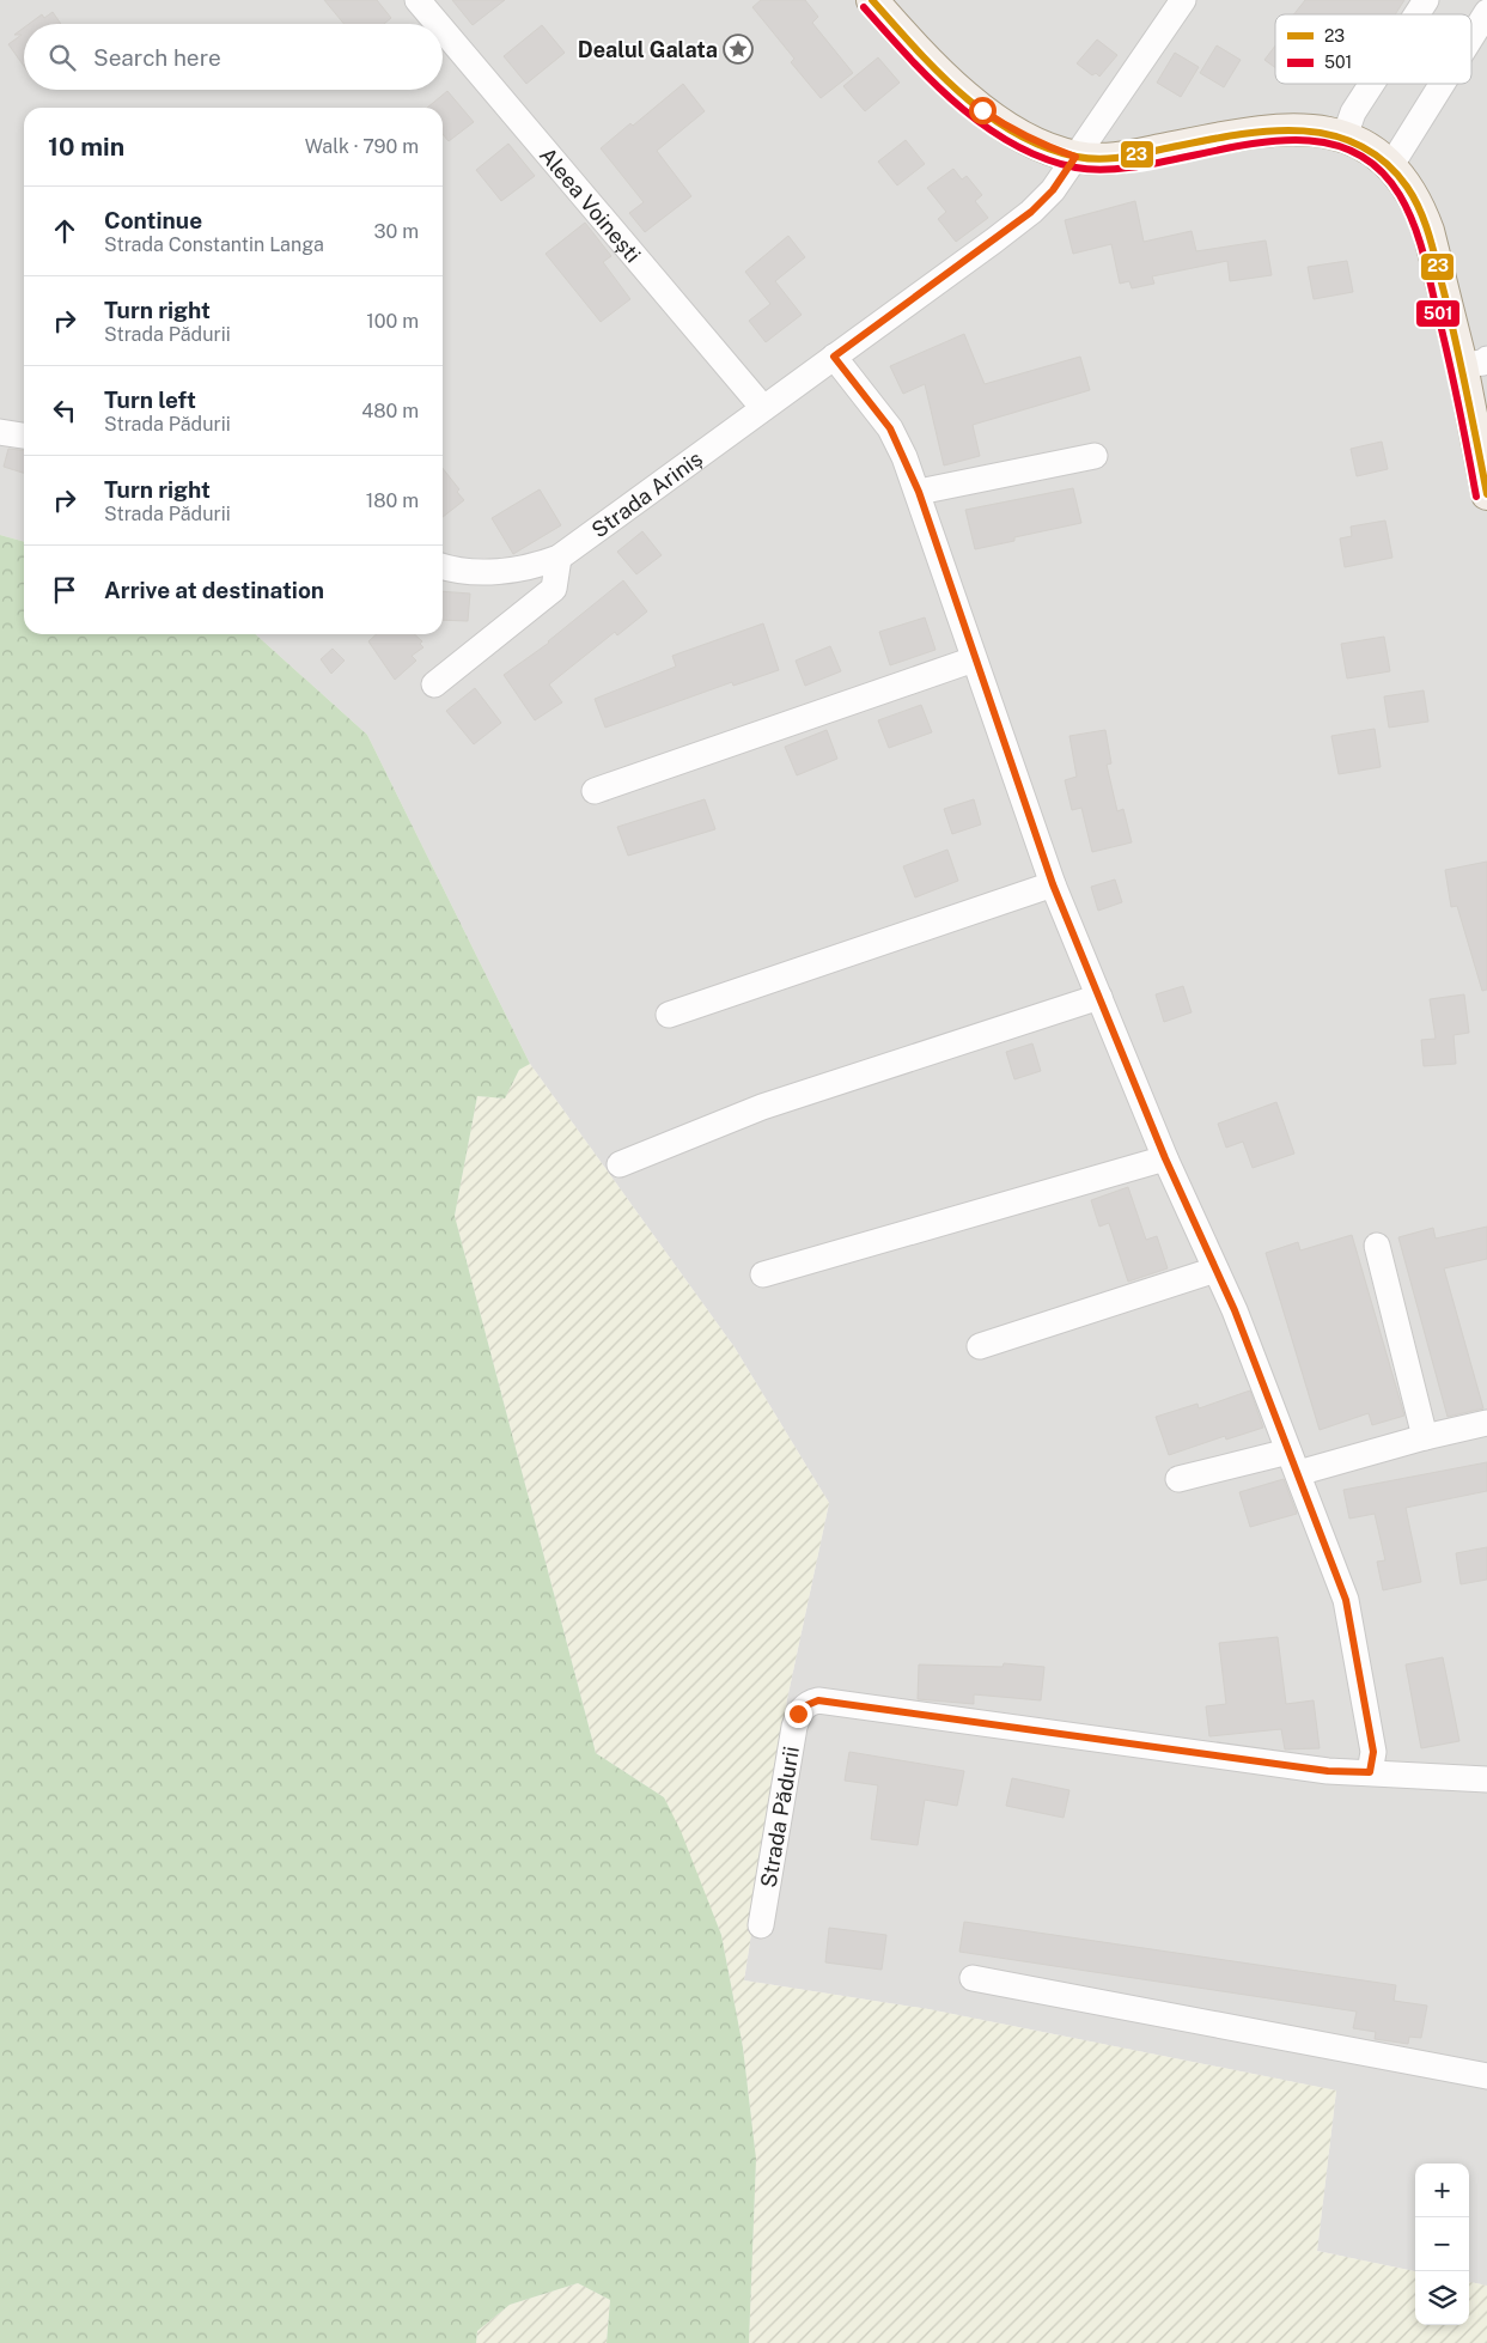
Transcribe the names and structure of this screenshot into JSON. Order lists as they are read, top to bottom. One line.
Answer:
{"streets":{"street":["Aleea Voinești","Strada Ariniș","Strada Pădurii"]},"crossings":[["Aleea Voinești","Strada Ariniș"]],"places":{"place":["Dealul Galata"]},"lines":["transit line 23","transit line 501"],"legend":["23","501"],"page":{"search":"Search here","heading":["10 min","Walk · 790 m"],"list":[["Continue","Strada Constantin Langa","30 m"],["Turn right","Strada Pădurii","100 m"],["Turn left","Strada Pădurii","480 m"],["Turn right","Strada Pădurii","180 m"],"Arrive at destination"],"map_buttons":["+","−"]}}
